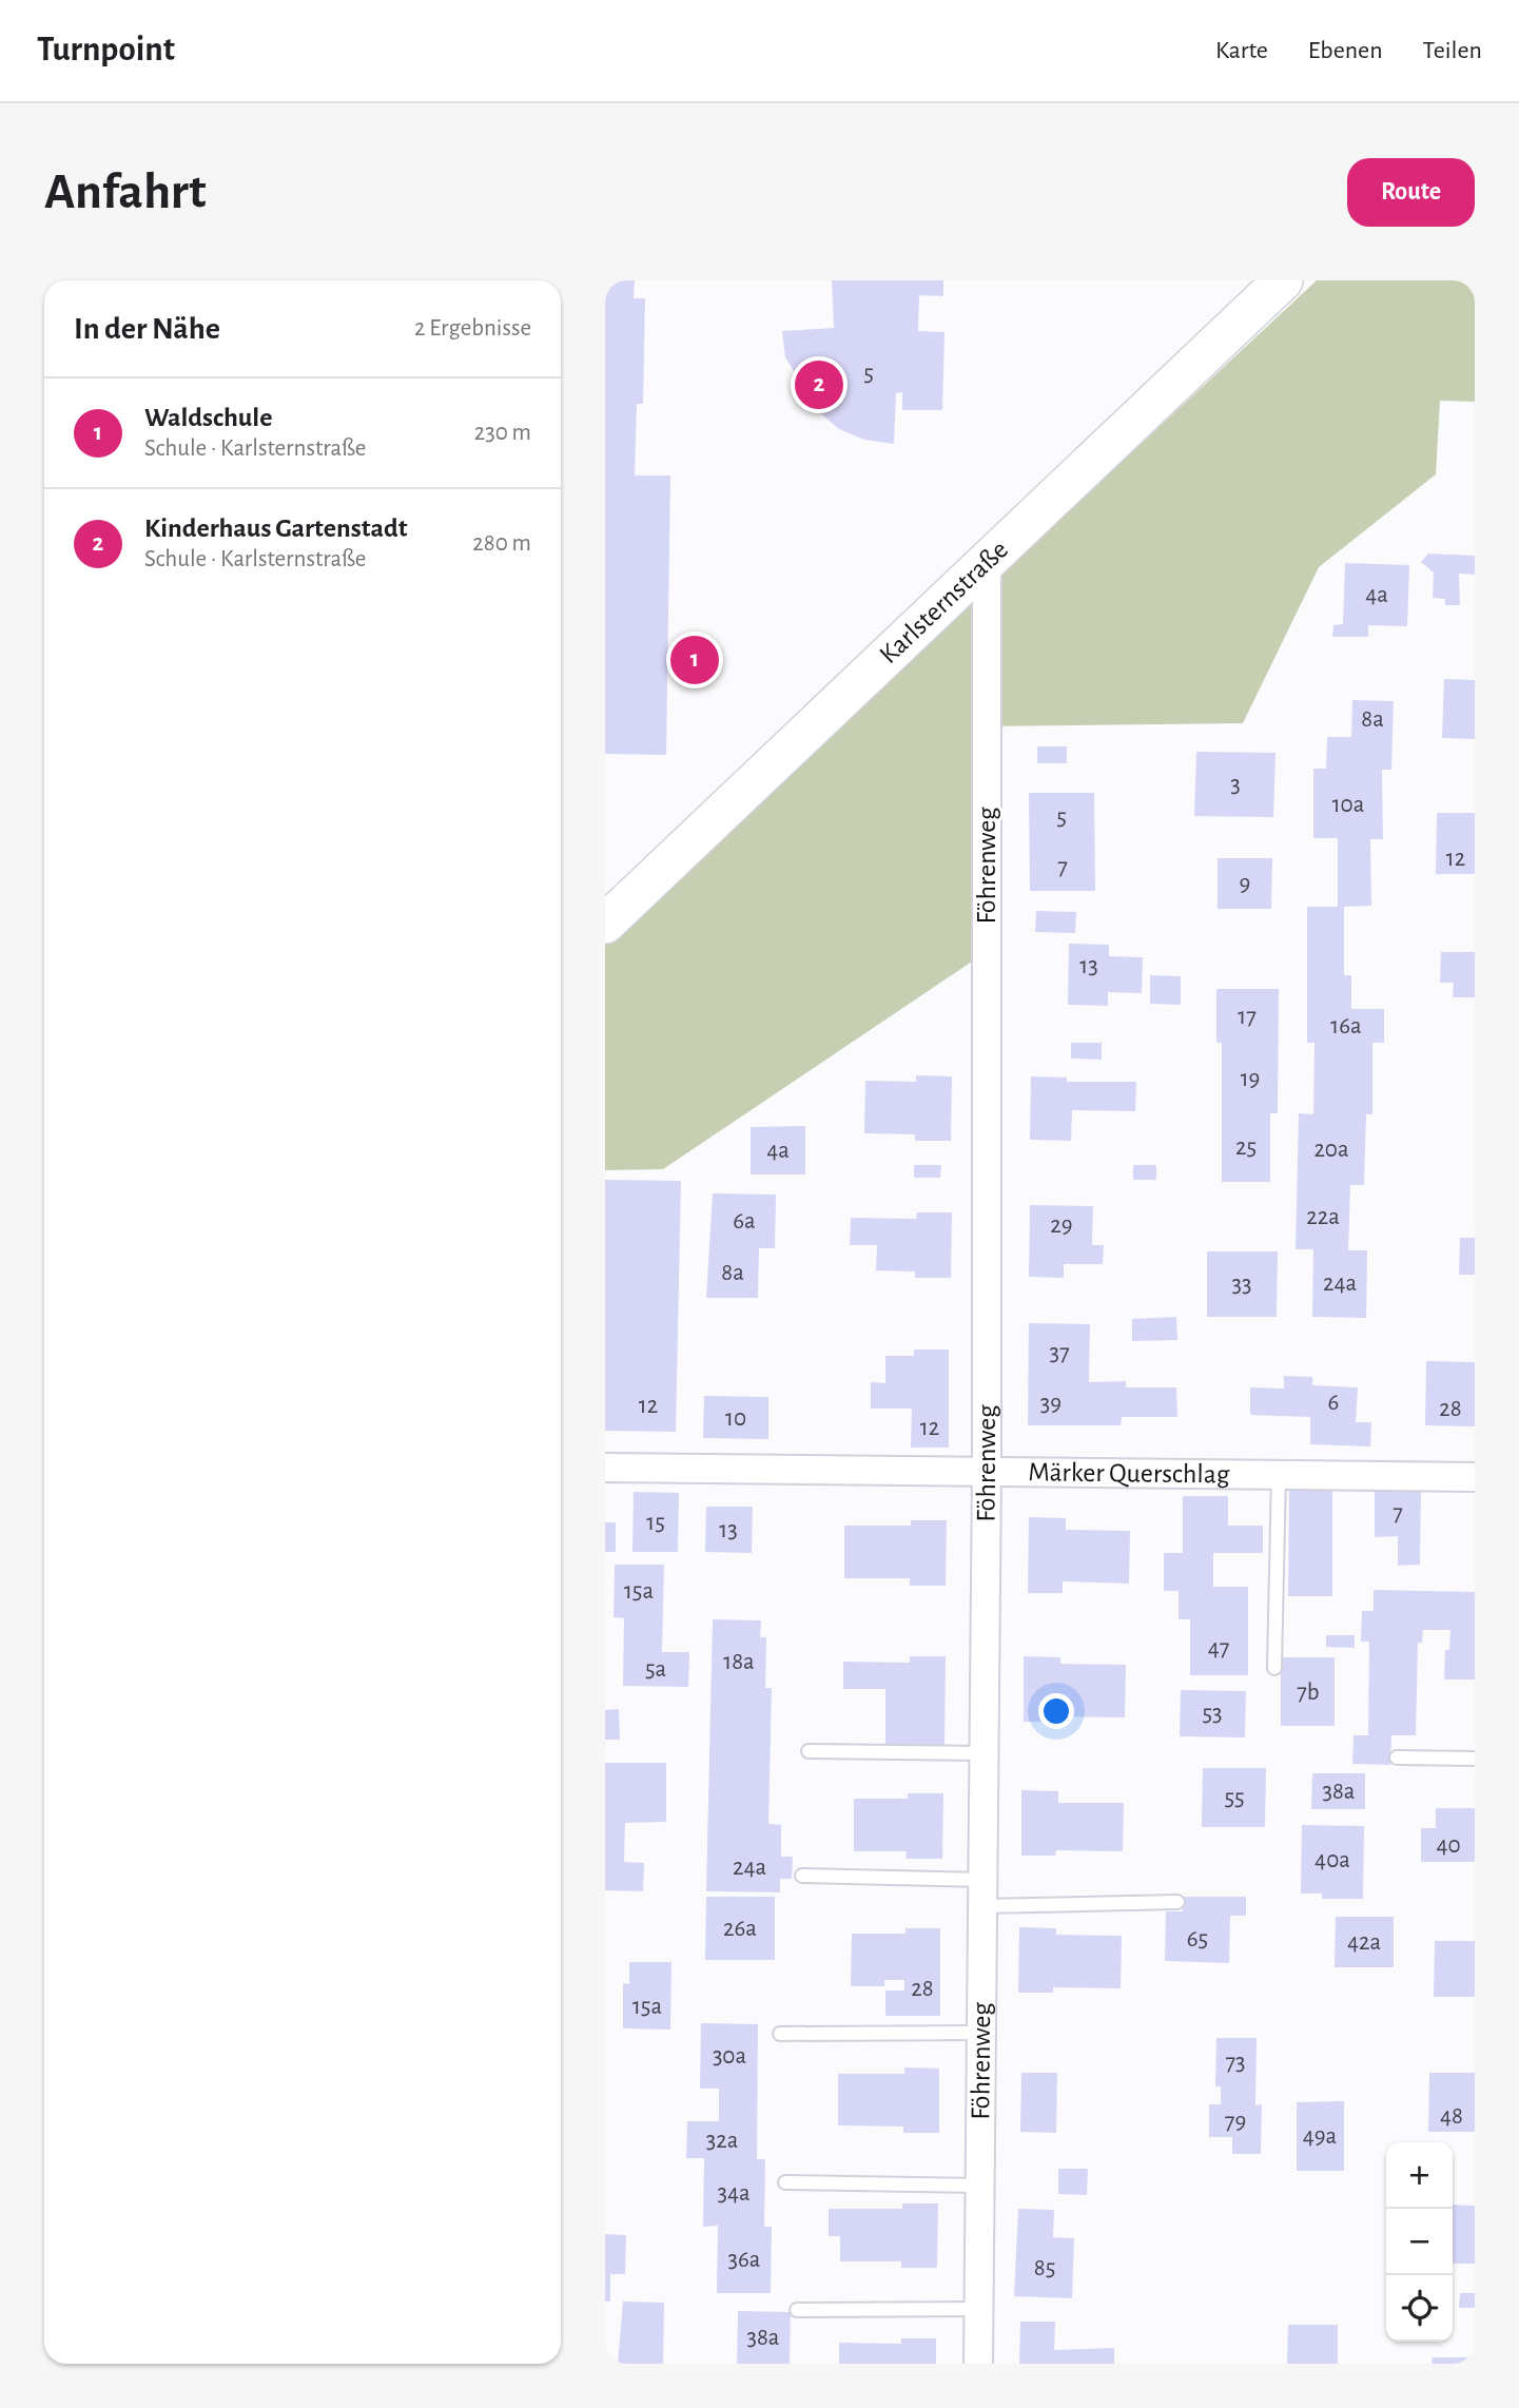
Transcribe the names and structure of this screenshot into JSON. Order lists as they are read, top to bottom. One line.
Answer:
{"streets":{"street":["Karlsternstraße","Föhrenweg","Märker Querschlag"]},"crossings":[["Karlsternstraße","Föhrenweg"],["Föhrenweg","Märker Querschlag"]],"house_numbers":["5","4a","8a","3","10a","5","12","7","9","13","17","16a","19","25","20a","4a","22a","6a","29","8a","24a","33","37","6","39","12","28","10","12","7","15","13","15a","47","18a","5a","7b","53","38a","55","40","40a","24a","26a","65","42a","28","15a","30a","73","48","79","49a","32a","34a","36a","85","38a"],"page":{"header":"Turnpoint","nav":["Karte","Ebenen","Teilen"],"buttons":"Route","title":"Anfahrt","heading":["In der Nähe","2 Ergebnisse"],"pins":["2","1"],"list":[{"mark":"1","name":"Waldschule","note":"Schule · Karlsternstraße","value":"230 m"},{"mark":"2","name":"Kinderhaus Gartenstadt","note":"Schule · Karlsternstraße","value":"280 m"}],"map_buttons":["+","−"]}}
